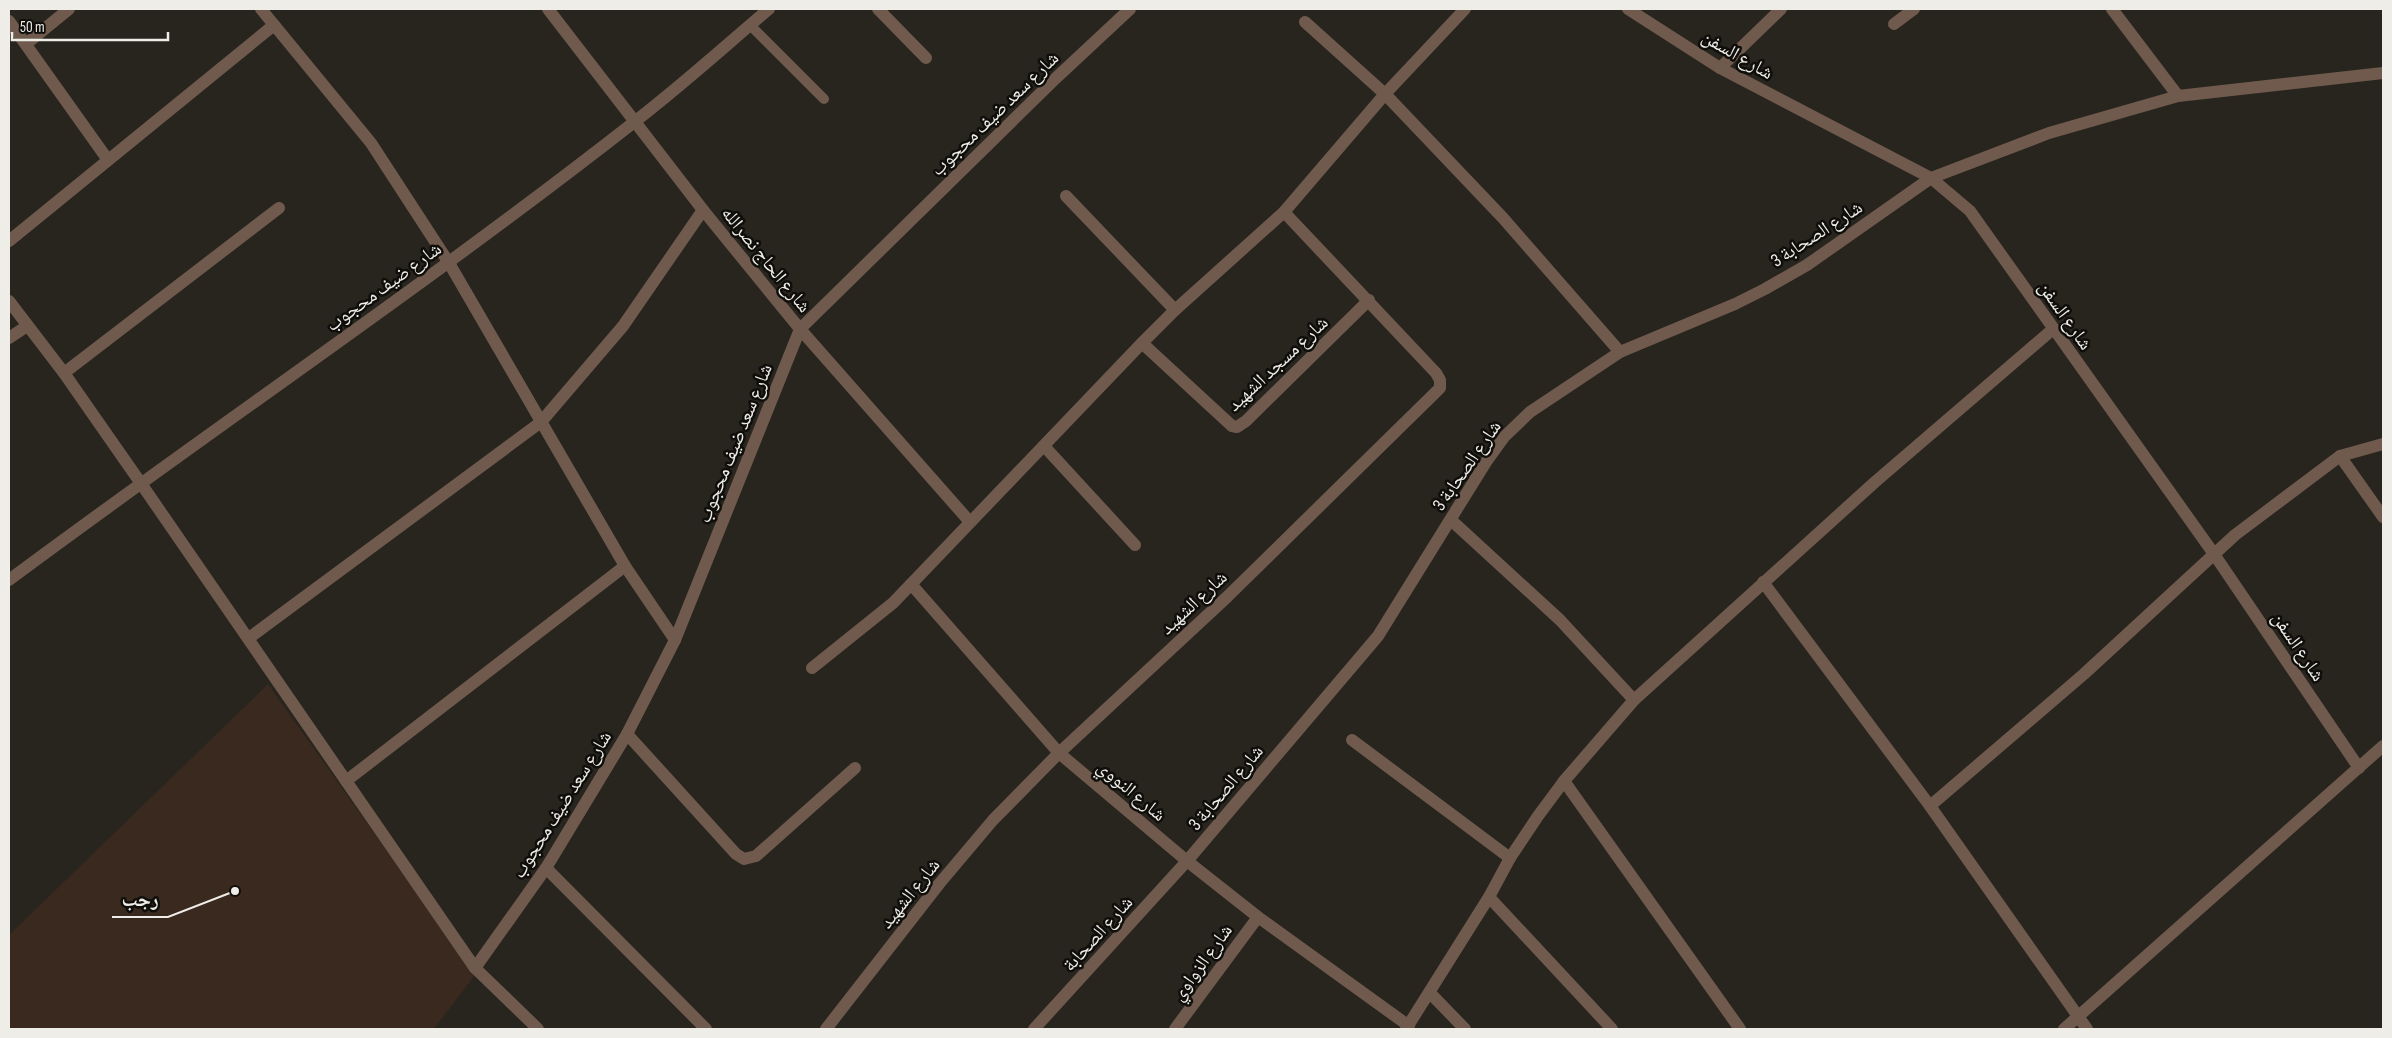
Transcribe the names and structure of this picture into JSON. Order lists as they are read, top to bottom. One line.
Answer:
{"streets":{"street":["شارع السفن","شارع سعد ضيف محجوب","شارع الصحابة 3","شارع الحاج نصرالله","شارع ضيف محجوب","شارع مسجد الشهيد","شارع الشهيد","شارع النووي","شارع الصحابة","شارع الزواوي"]},"crossings":[["شارع السفن","شارع الصحابة 3"],["شارع سعد ضيف محجوب","شارع الحاج نصرالله"],["شارع الصحابة 3","شارع النووي"],["شارع الصحابة 3","شارع الصحابة"],["شارع الحاج نصرالله","شارع ضيف محجوب"],["شارع مسجد الشهيد","شارع الشهيد"],["شارع الشهيد","شارع النووي"],["شارع النووي","شارع الصحابة"],["شارع النووي","شارع الزواوي"]],"places":["رجب"],"scale_bar":"50 m"}
